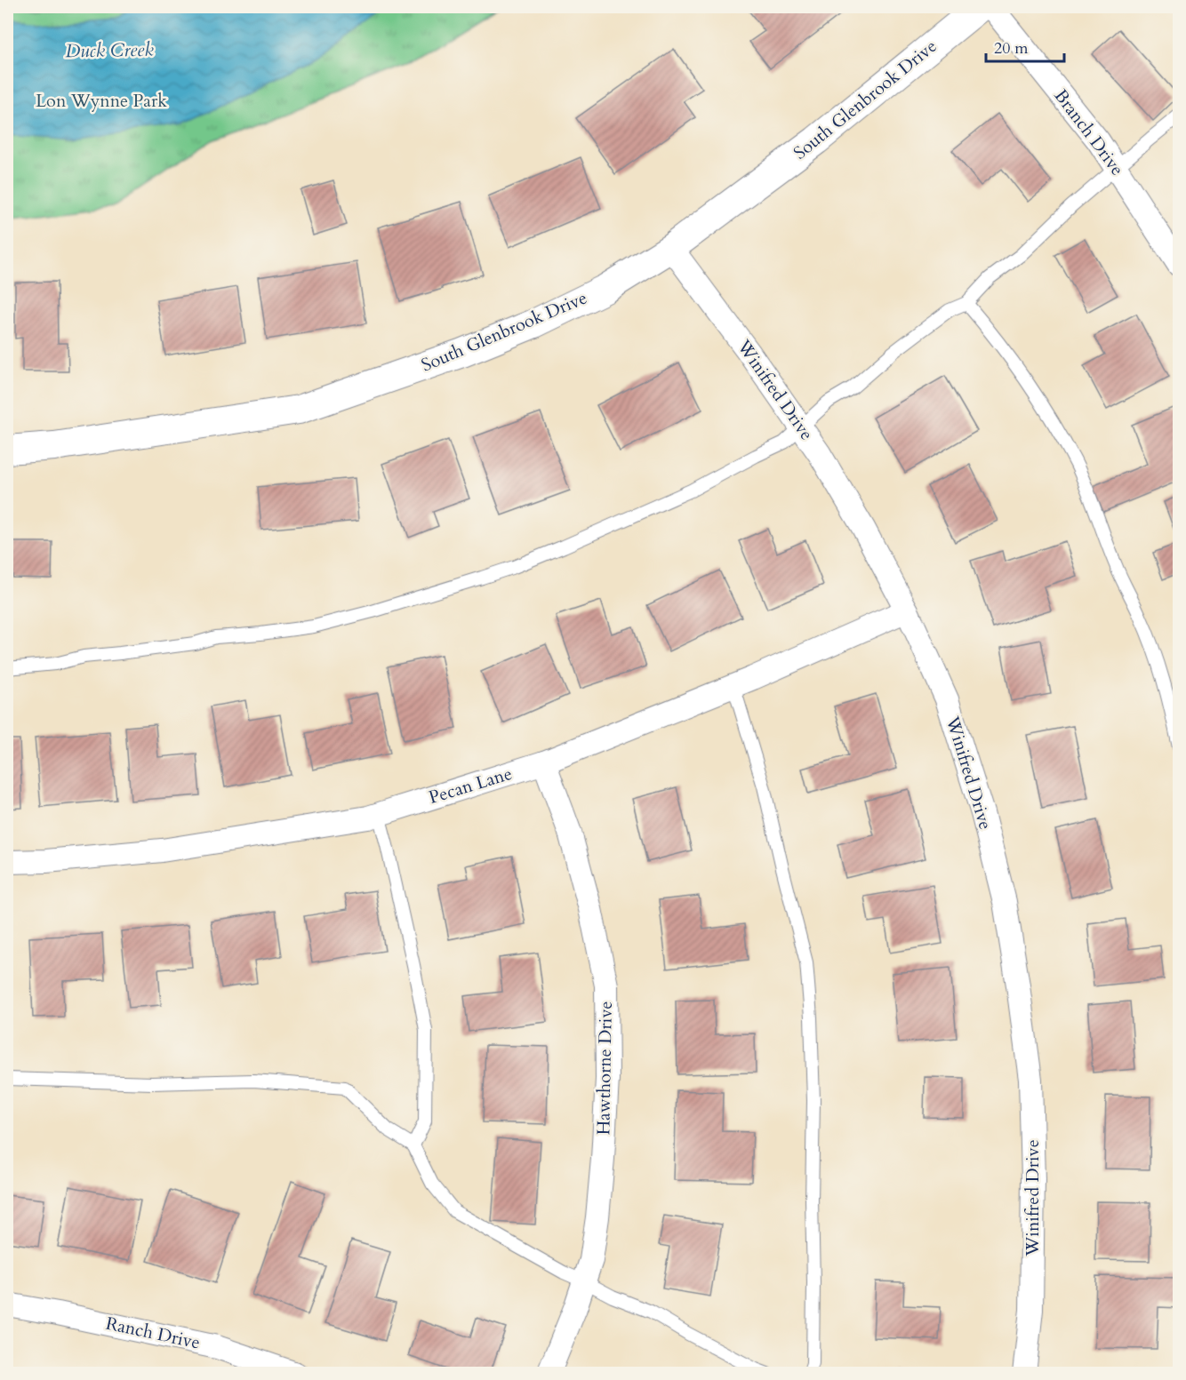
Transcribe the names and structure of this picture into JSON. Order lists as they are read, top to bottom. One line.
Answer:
{"streets":{"street":["South Glenbrook Drive","Branch Drive","Winifred Drive","Pecan Lane","Hawthorne Drive","Ranch Drive"]},"crossings":[["South Glenbrook Drive","Winifred Drive"],["Winifred Drive","Pecan Lane"],["Pecan Lane","Hawthorne Drive"]],"water":["Duck Creek"],"parks":["Lon Wynne Park"],"scale_bar":"20 m"}
